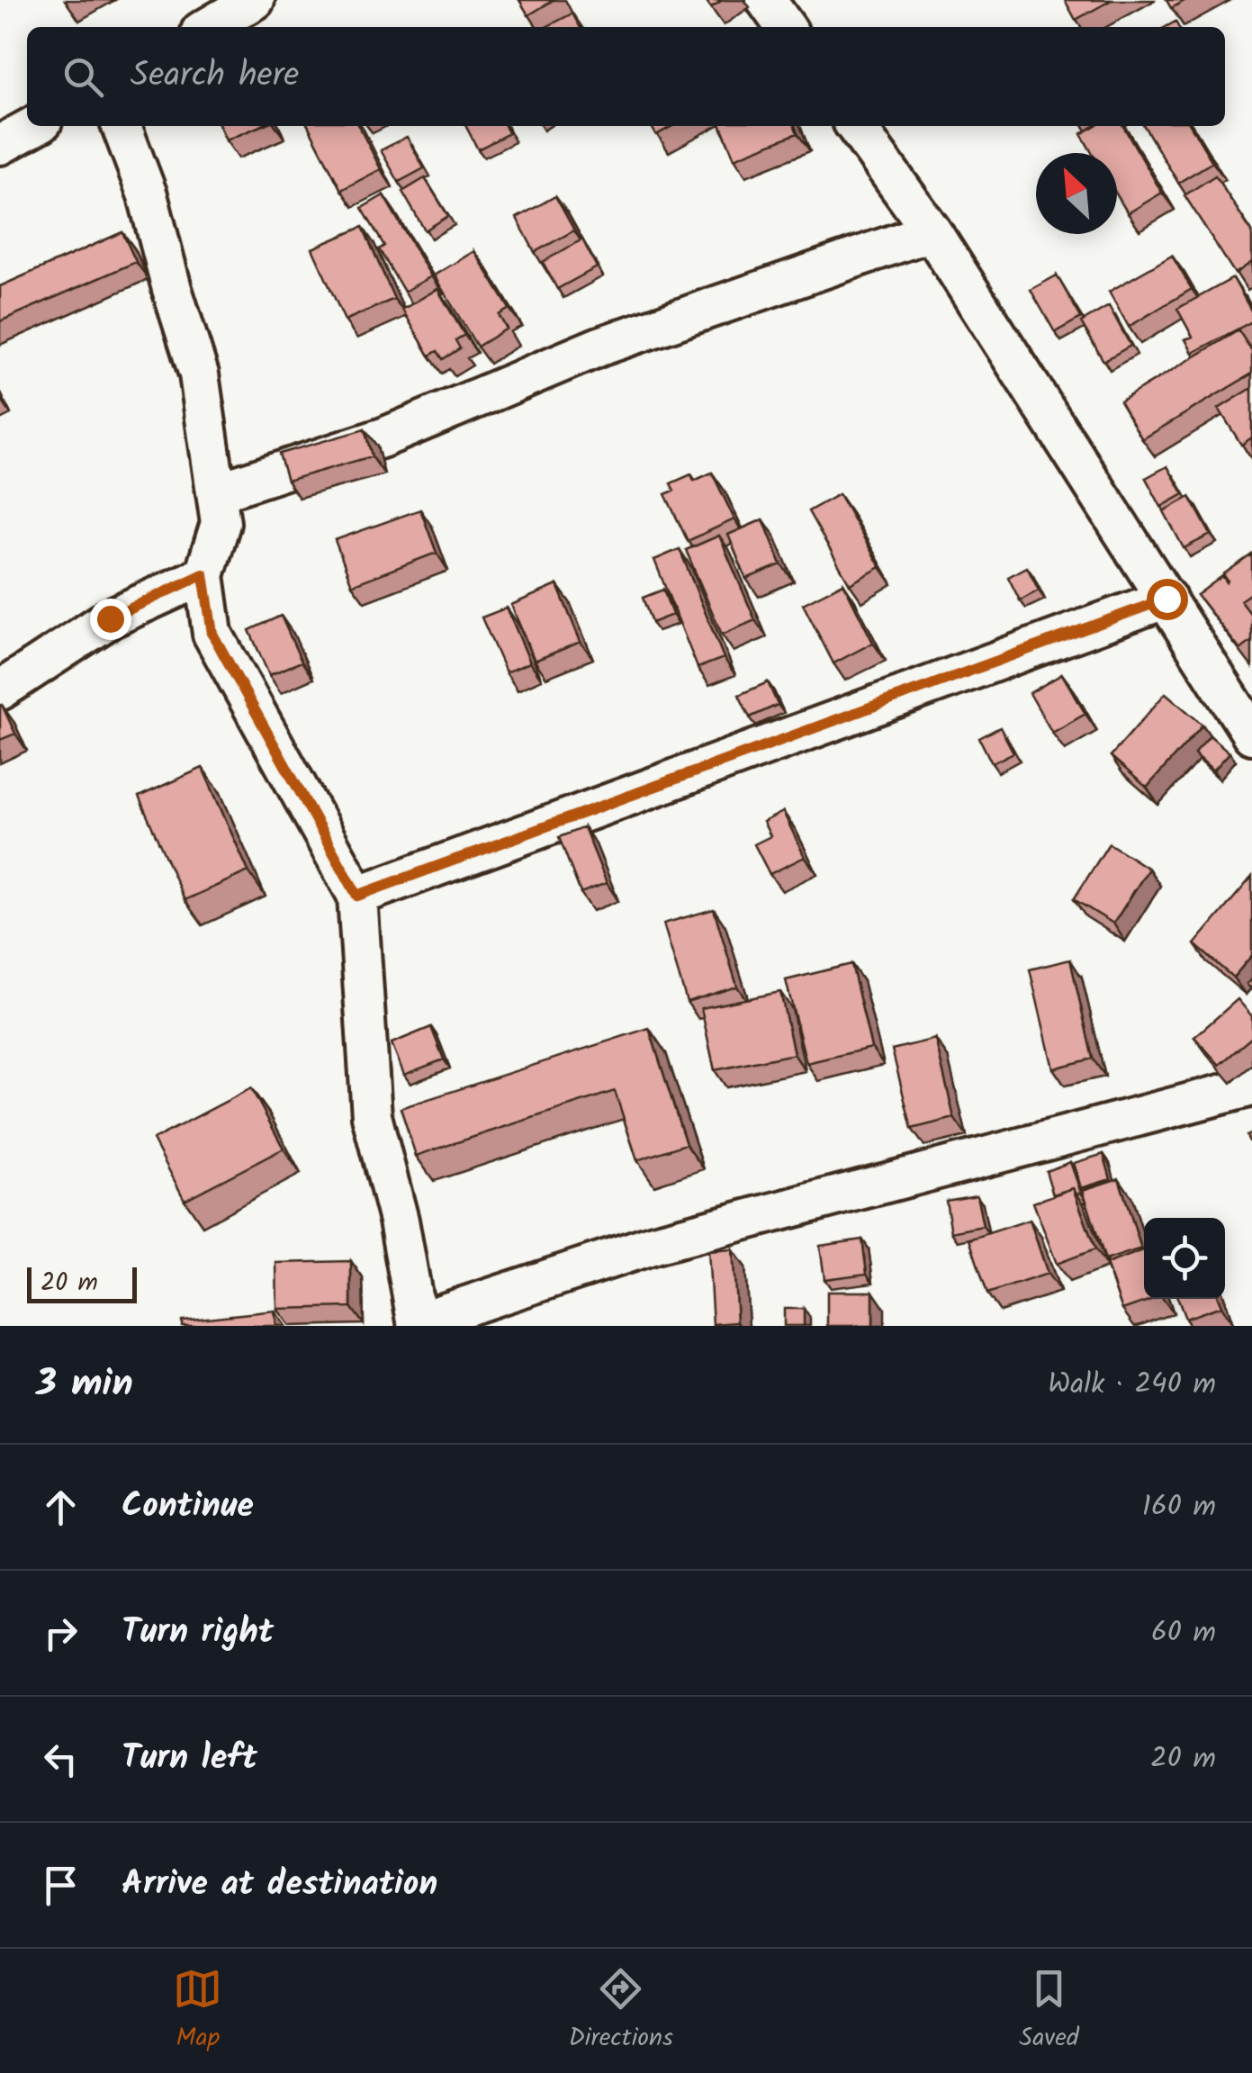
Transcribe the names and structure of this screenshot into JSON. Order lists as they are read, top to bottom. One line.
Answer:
{"scale_bar":"20 m","north":"top left","page":{"search":"Search here","scale":"20 m","heading":["3 min","Walk · 240 m"],"list":[["Continue","160 m"],["Turn right","60 m"],["Turn left","20 m"],"Arrive at destination"],"nav":["Map","Directions","Saved"]}}
